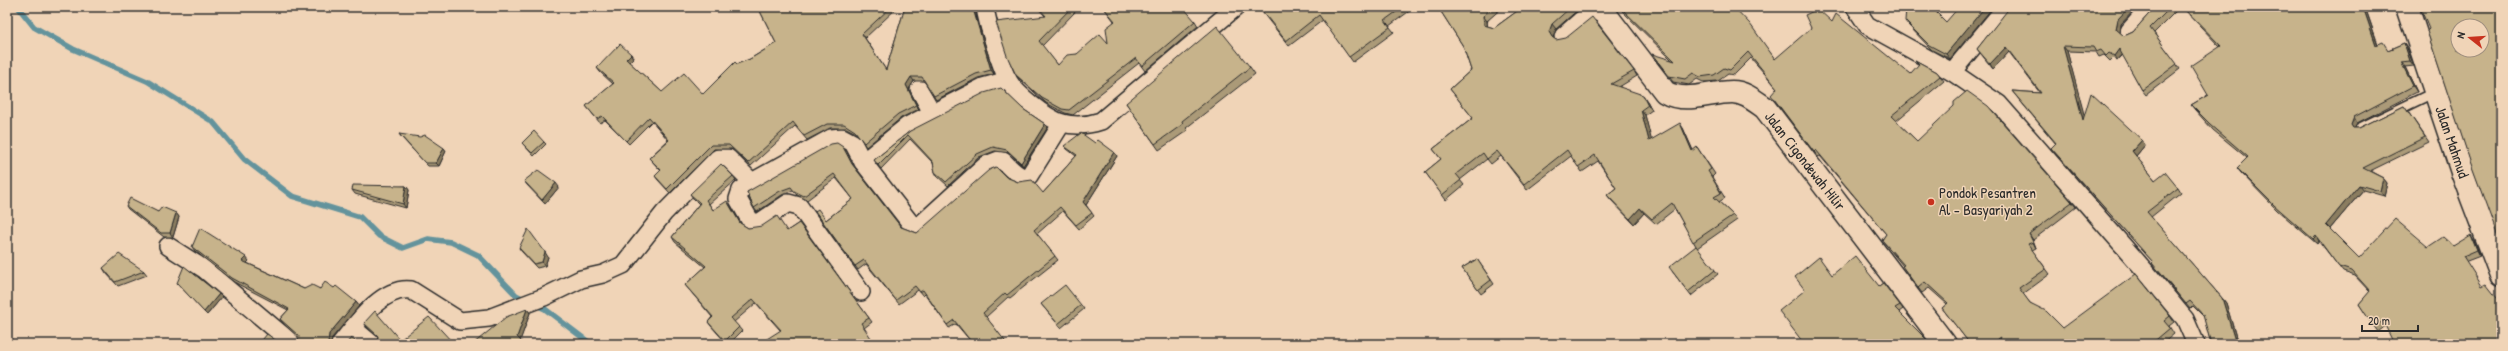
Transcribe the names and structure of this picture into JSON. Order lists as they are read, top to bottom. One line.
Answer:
{"streets":{"street":["Jalan Mahmud","Jalan Cigondewah Hilir"]},"places":["Pondok Pesantren Al - Basyariyah 2"],"scale_bar":"20 m","north":"left"}
